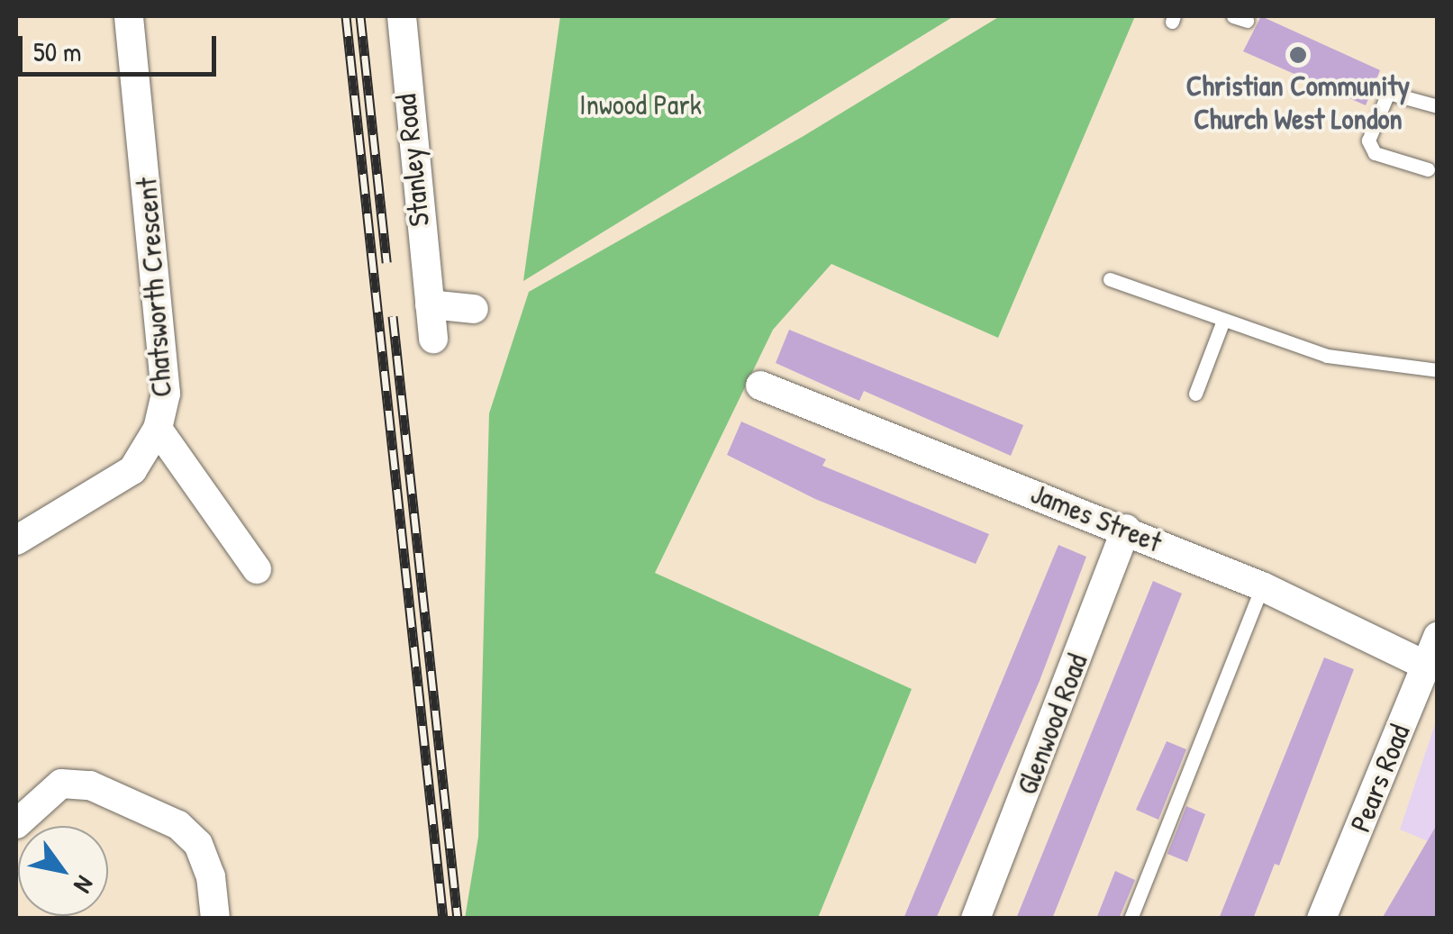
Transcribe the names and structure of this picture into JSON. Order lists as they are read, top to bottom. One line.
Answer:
{"streets":{"street":["Stanley Road","Chatsworth Crescent","James Street","Glenwood Road","Pears Road"]},"crossings":[["James Street","Glenwood Road"],["James Street","Pears Road"]],"parks":["Inwood Park"],"places":["Christian Community Church West London"],"scale_bar":"50 m","north":"bottom right"}
